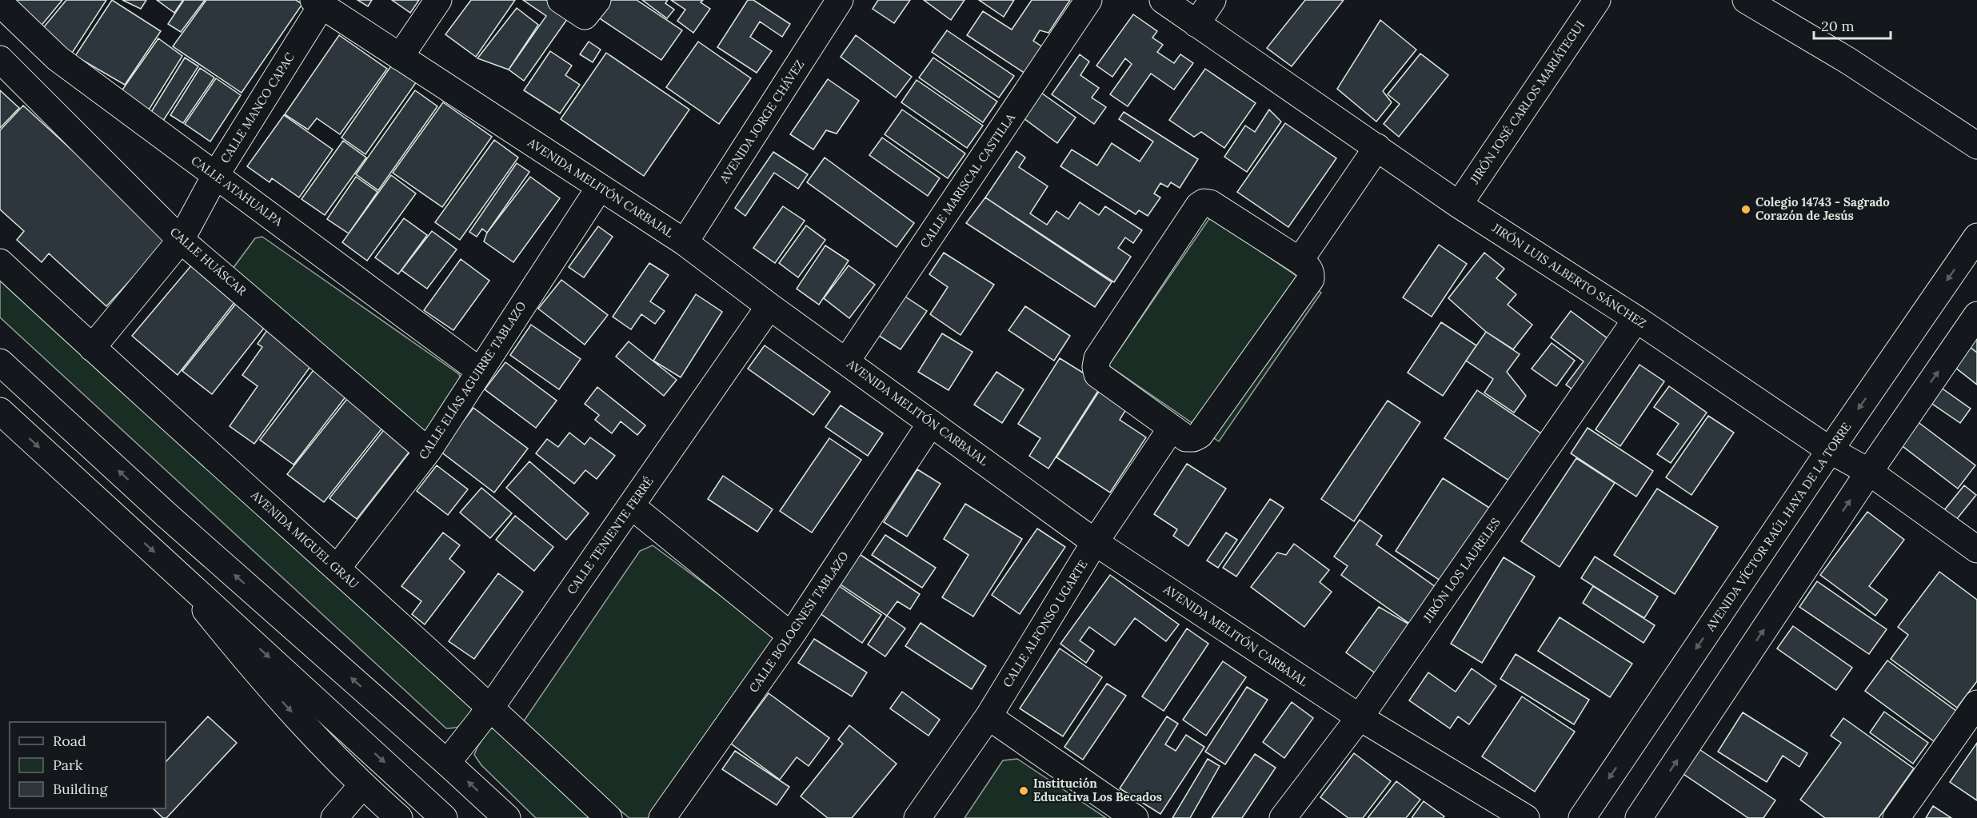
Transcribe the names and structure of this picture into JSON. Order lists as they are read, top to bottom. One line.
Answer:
{"streets":{"main road":["JIRÓN JOSÉ CARLOS MARIÁTEGUI","CALLE MANCO CAPAC","AVENIDA JORGE CHÁVEZ","CALLE MARISCAL CASTILLA","AVENIDA MELITÓN CARBAJAL","CALLE ATAHUALPA","CALLE HUÁSCAR","JIRÓN LUIS ALBERTO SÁNCHEZ","CALLE ELÍAS AGUIRRE TABLAZO","AVENIDA VÍCTOR RAÚL HAYA DE LA TORRE","CALLE TENIENTE FERRÉ","AVENIDA MIGUEL GRAU","JIRÓN LOS LAURELES","CALLE BOLOGNESI TABLAZO","CALLE ALFONSO UGARTE"]},"crossings":[["JIRÓN JOSÉ CARLOS MARIÁTEGUI","JIRÓN LUIS ALBERTO SÁNCHEZ"],["CALLE MANCO CAPAC","AVENIDA MELITÓN CARBAJAL"],["CALLE MANCO CAPAC","CALLE ATAHUALPA"],["CALLE MANCO CAPAC","CALLE HUÁSCAR"],["CALLE MANCO CAPAC","AVENIDA MIGUEL GRAU"],["AVENIDA JORGE CHÁVEZ","AVENIDA MELITÓN CARBAJAL"],["CALLE MARISCAL CASTILLA","AVENIDA MELITÓN CARBAJAL"],["AVENIDA MELITÓN CARBAJAL","CALLE ELÍAS AGUIRRE TABLAZO"],["AVENIDA MELITÓN CARBAJAL","CALLE TENIENTE FERRÉ"],["AVENIDA MELITÓN CARBAJAL","JIRÓN LOS LAURELES"],["AVENIDA MELITÓN CARBAJAL","CALLE BOLOGNESI TABLAZO"],["AVENIDA MELITÓN CARBAJAL","CALLE ALFONSO UGARTE"],["CALLE ATAHUALPA","CALLE ELÍAS AGUIRRE TABLAZO"],["CALLE HUÁSCAR","CALLE ELÍAS AGUIRRE TABLAZO"],["JIRÓN LUIS ALBERTO SÁNCHEZ","AVENIDA VÍCTOR RAÚL HAYA DE LA TORRE"],["JIRÓN LUIS ALBERTO SÁNCHEZ","JIRÓN LOS LAURELES"],["CALLE ELÍAS AGUIRRE TABLAZO","AVENIDA MIGUEL GRAU"],["CALLE TENIENTE FERRÉ","AVENIDA MIGUEL GRAU"]],"places":["Colegio 14743 - Sagrado Corazón de Jesús","Institución Educativa Los Becados"],"legend":["Road","Park","Building"],"scale_bar":"20 m"}
